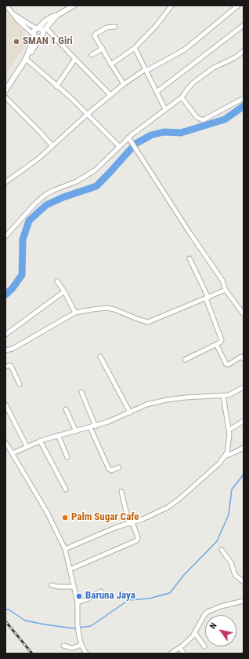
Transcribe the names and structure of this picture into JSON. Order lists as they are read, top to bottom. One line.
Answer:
{"places":["SMAN 1 Giri","Palm Sugar Cafe","Baruna Jaya"],"north":"top left"}
